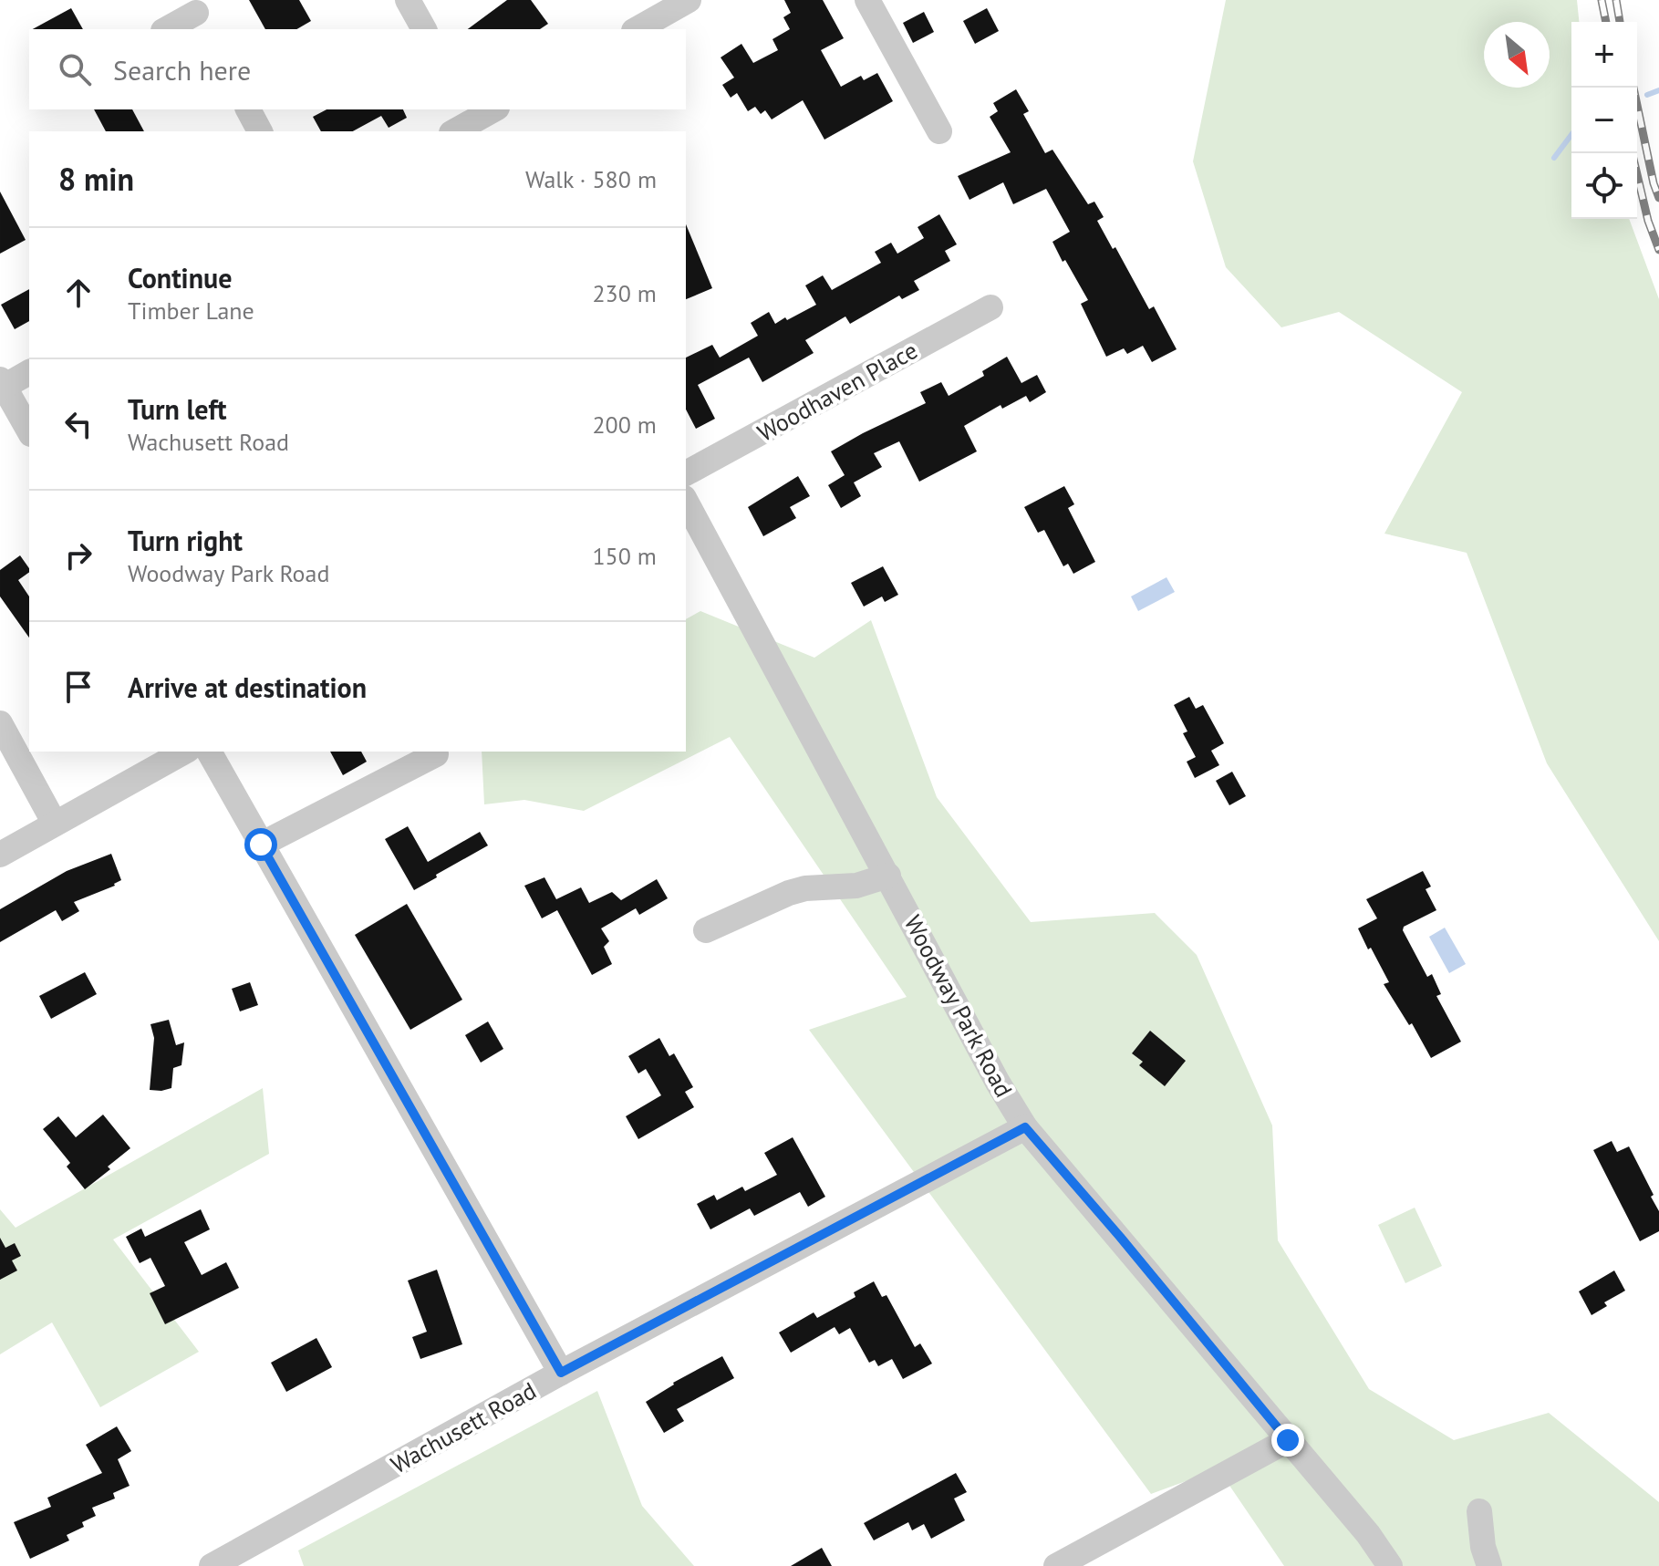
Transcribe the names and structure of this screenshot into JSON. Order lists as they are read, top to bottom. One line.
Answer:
{"streets":{"street":["Woodhaven Place","Woodway Park Road","Wachusett Road"]},"crossings":[["Woodway Park Road","Wachusett Road"]],"north":"bottom right","page":{"map_buttons":["+","−"],"search":"Search here","heading":["8 min","Walk · 580 m"],"list":[["Continue","Timber Lane","230 m"],["Turn left","Wachusett Road","200 m"],["Turn right","Woodway Park Road","150 m"],"Arrive at destination"]}}
